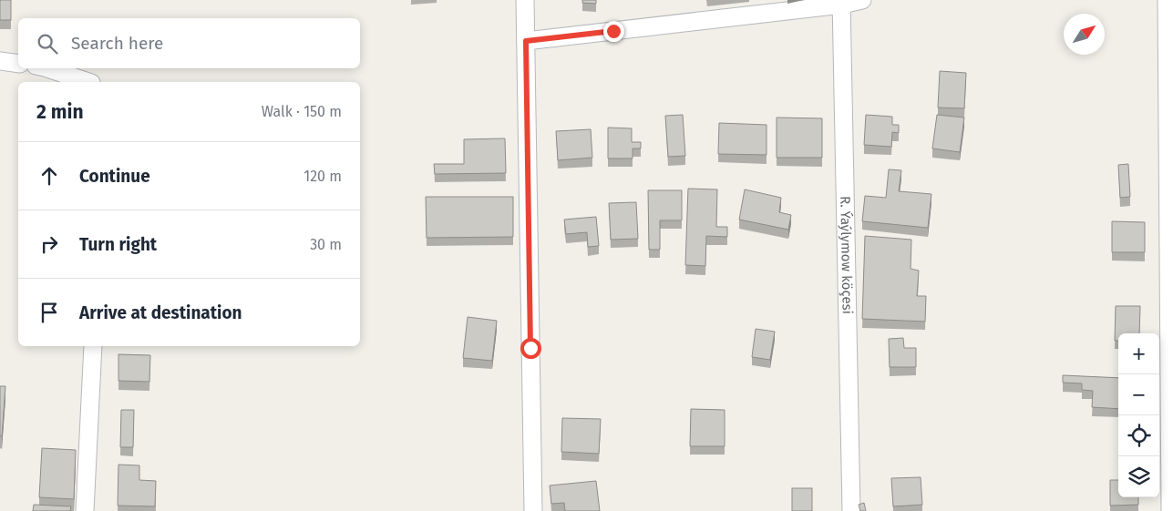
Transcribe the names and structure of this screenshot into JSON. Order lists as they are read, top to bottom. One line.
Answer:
{"streets":{"street":["R. Ýaýlymow köçesi"]},"north":"top right","page":{"search":"Search here","heading":["2 min","Walk · 150 m"],"list":[["Continue","120 m"],["Turn right","30 m"],"Arrive at destination"],"map_buttons":["+","−"]}}
